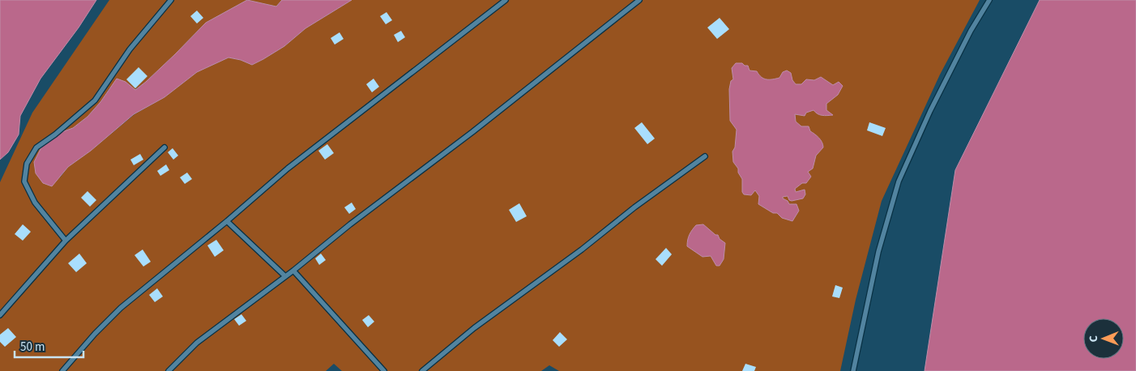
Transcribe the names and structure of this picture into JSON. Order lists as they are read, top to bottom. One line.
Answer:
{"scale_bar":"50 m","north":"left"}
